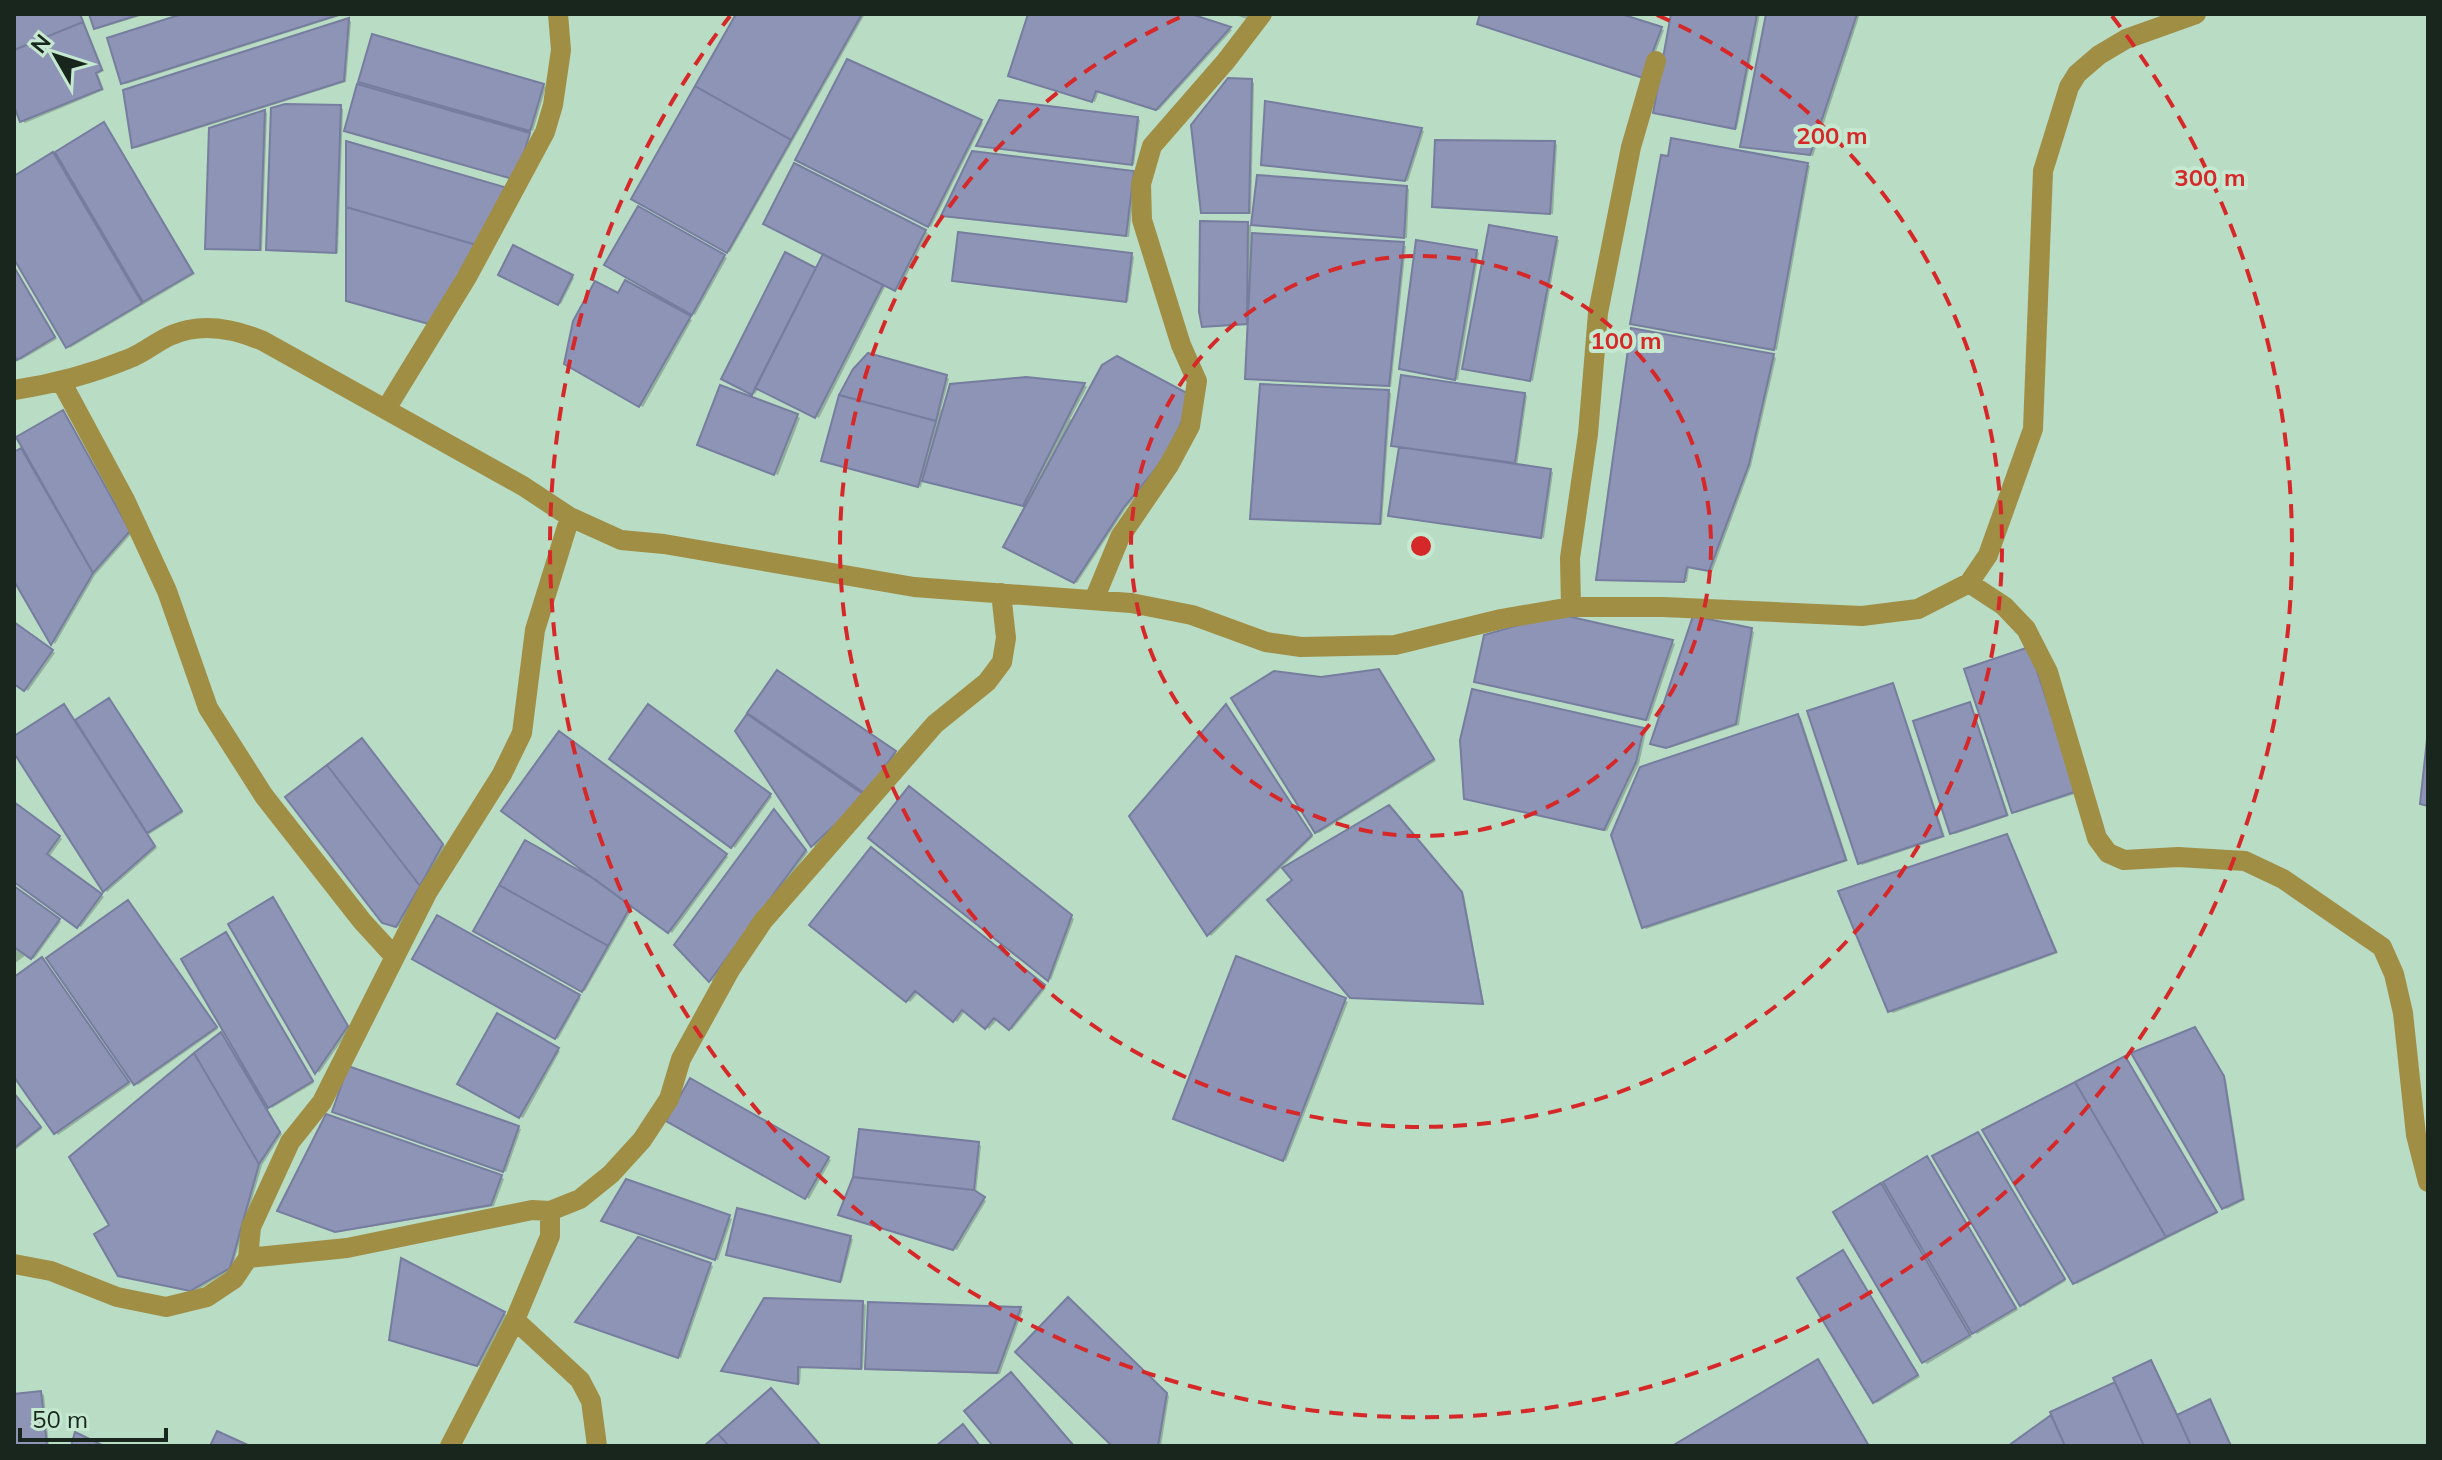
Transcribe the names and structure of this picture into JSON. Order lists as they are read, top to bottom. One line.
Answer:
{"scale_bar":"50 m","north":"top left","rings":["200 m","300 m","100 m"]}
